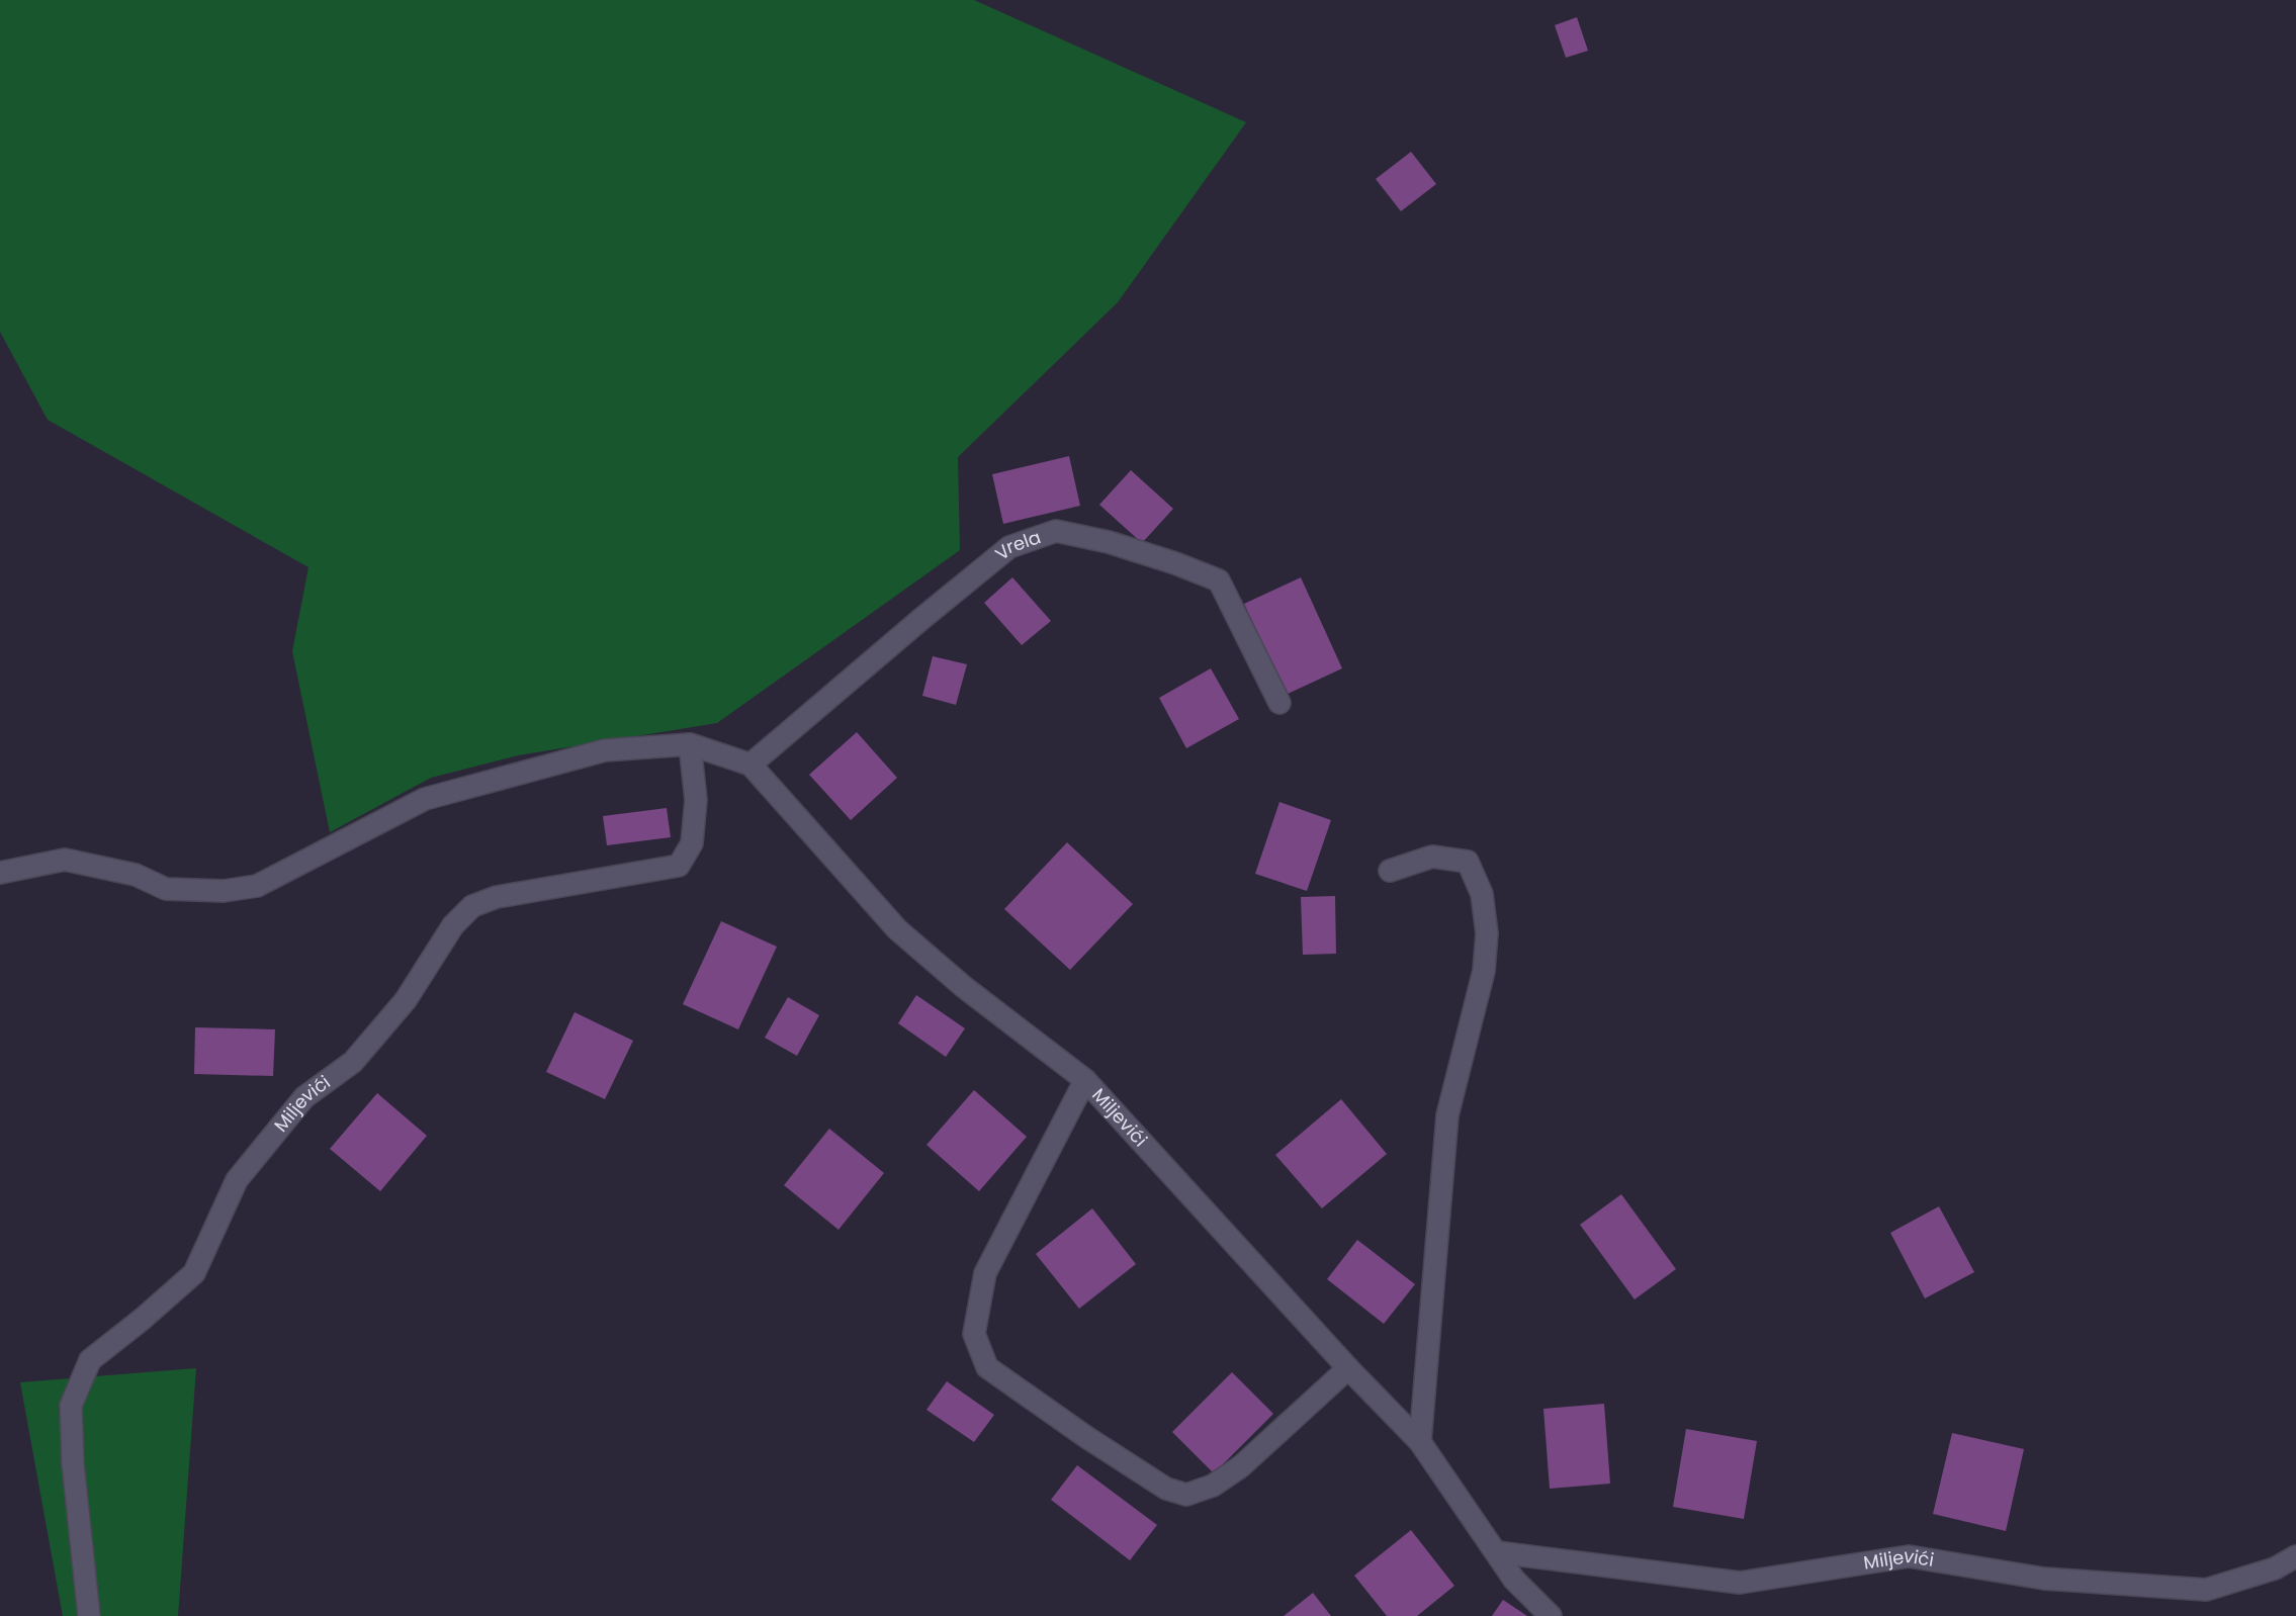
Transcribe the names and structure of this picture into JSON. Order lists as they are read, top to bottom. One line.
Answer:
{"streets":{"street":["Vrela","Miljevići"]},"crossings":[["Vrela","Miljevići"]]}
